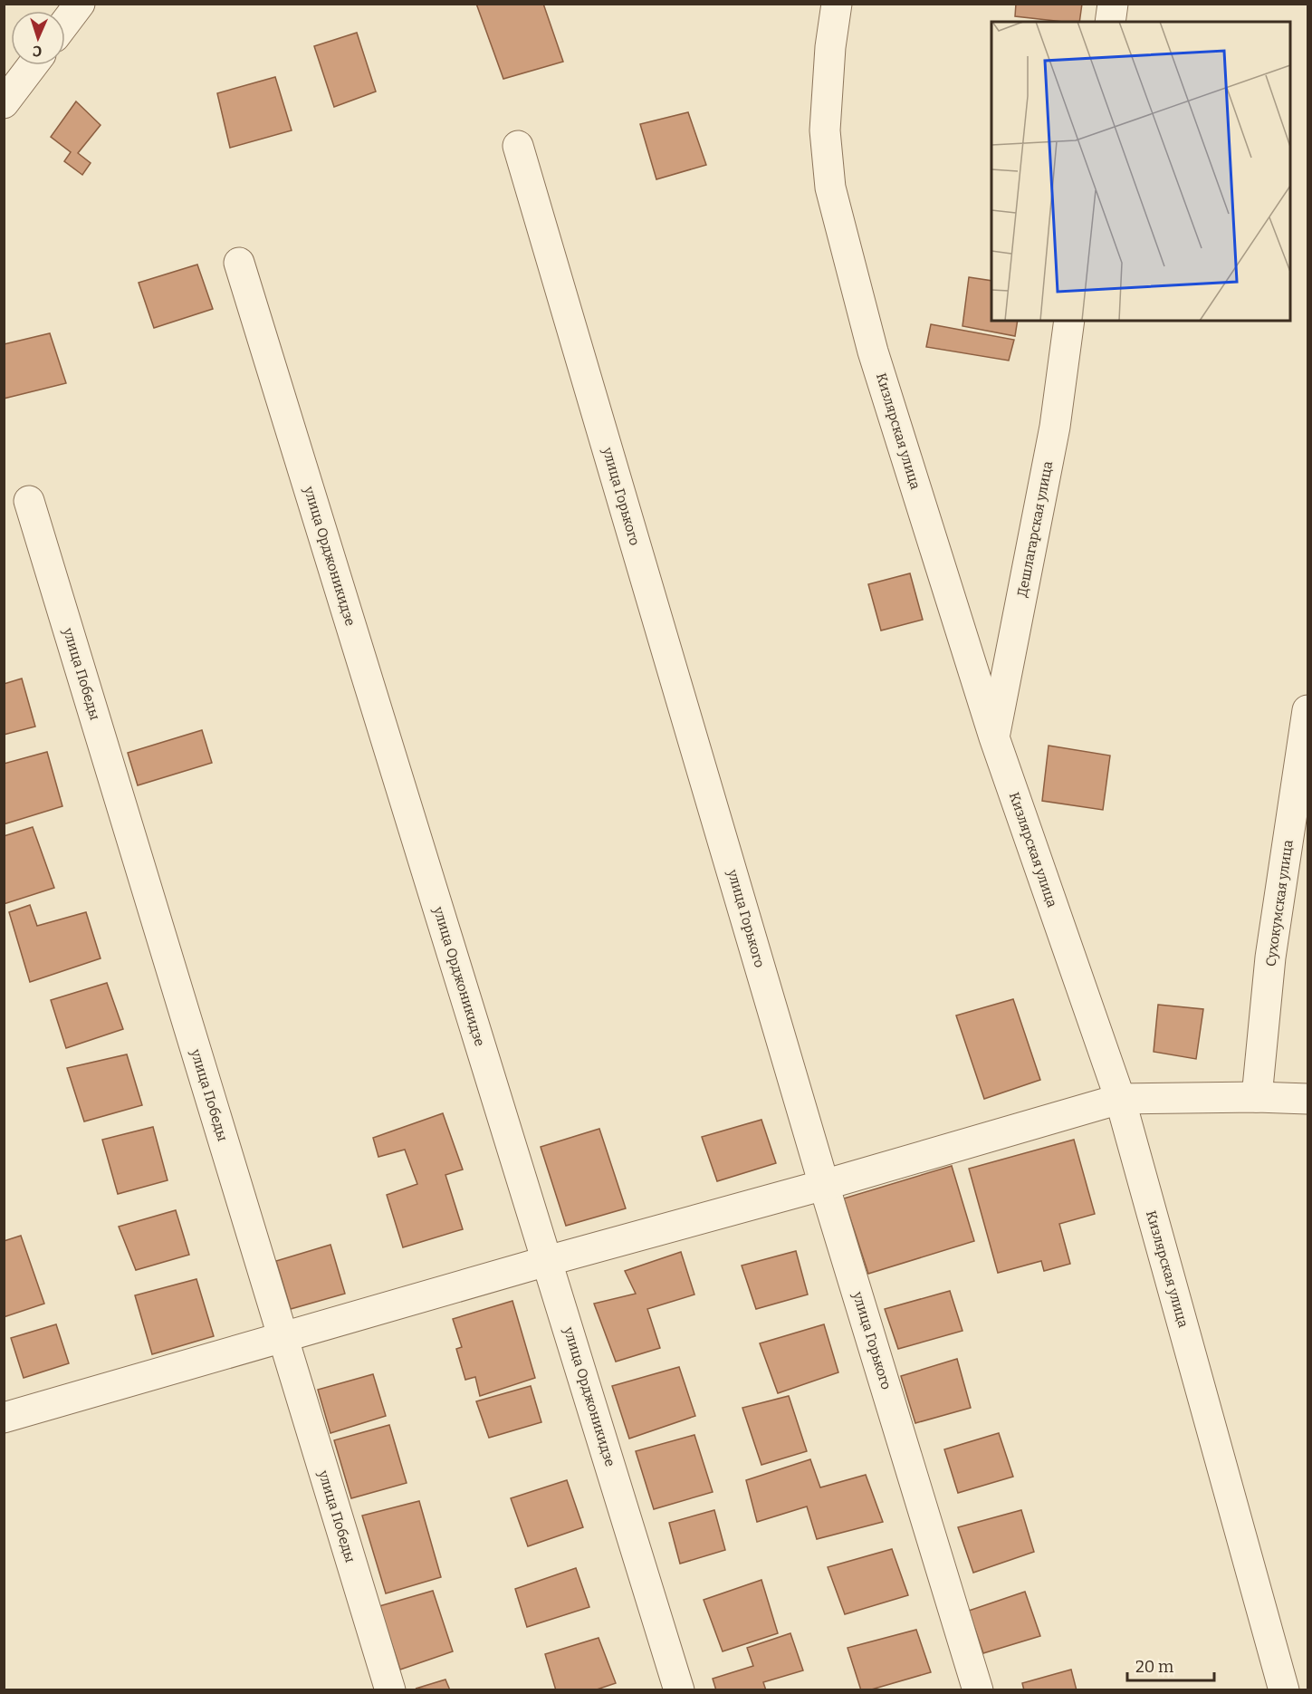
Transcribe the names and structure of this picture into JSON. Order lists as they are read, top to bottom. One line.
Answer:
{"streets":{"street":["Кизлярская улица","улица Горького","Дешлагарская улица","улица Орджоникидзе","улица Победы","Сухокумская улица"]},"crossings":[["Кизлярская улица","Дешлагарская улица"]],"scale_bar":"20 m","north":"bottom"}
